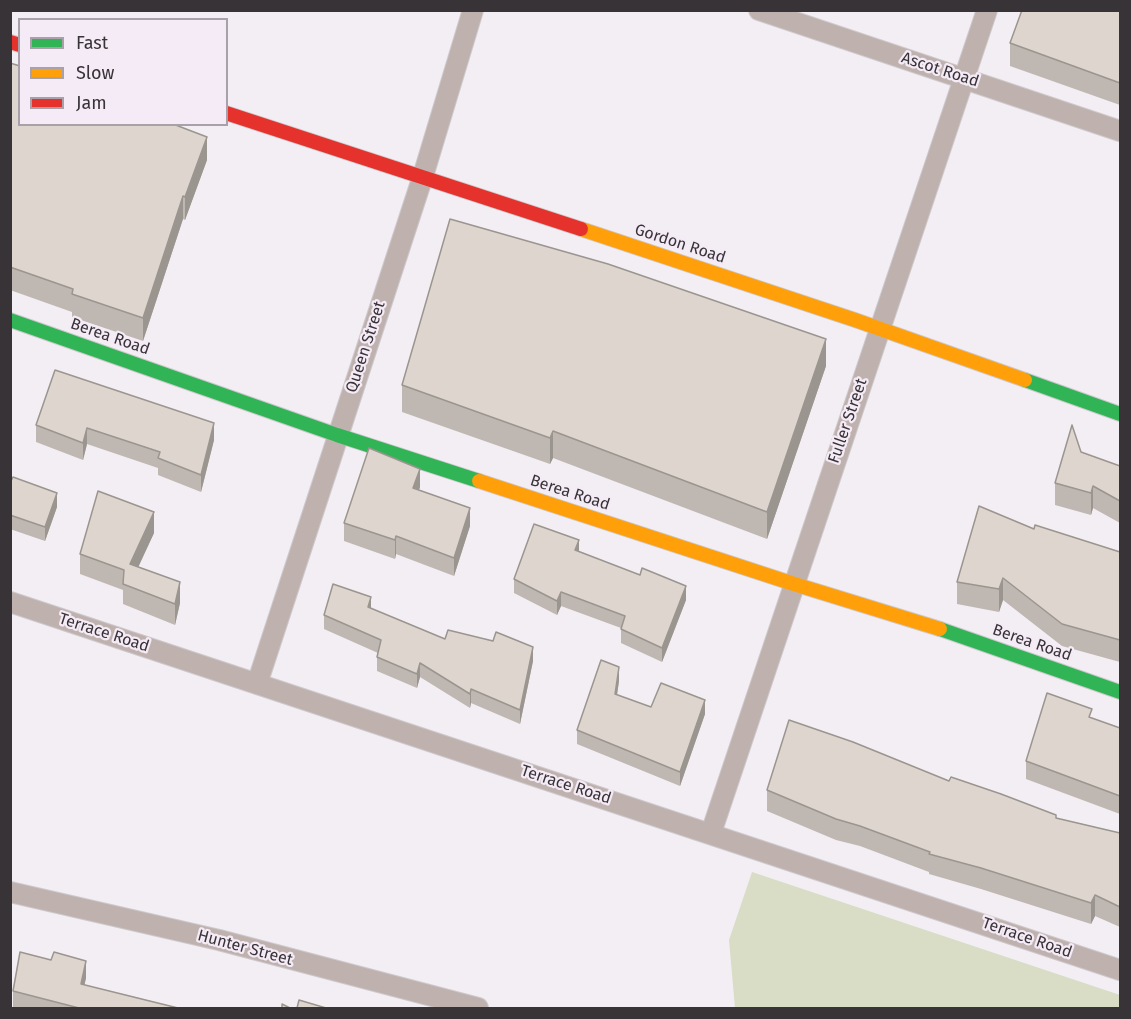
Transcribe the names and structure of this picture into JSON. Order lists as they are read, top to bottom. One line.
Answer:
{"streets":{"street":["Ascot Road","Gordon Road","Berea Road","Queen Street","Fuller Street","Terrace Road","Hunter Street"]},"crossings":[["Ascot Road","Fuller Street"],["Gordon Road","Queen Street"],["Gordon Road","Fuller Street"],["Berea Road","Queen Street"],["Berea Road","Fuller Street"],["Queen Street","Terrace Road"],["Fuller Street","Terrace Road"]],"legend":["Fast","Slow","Jam"]}
